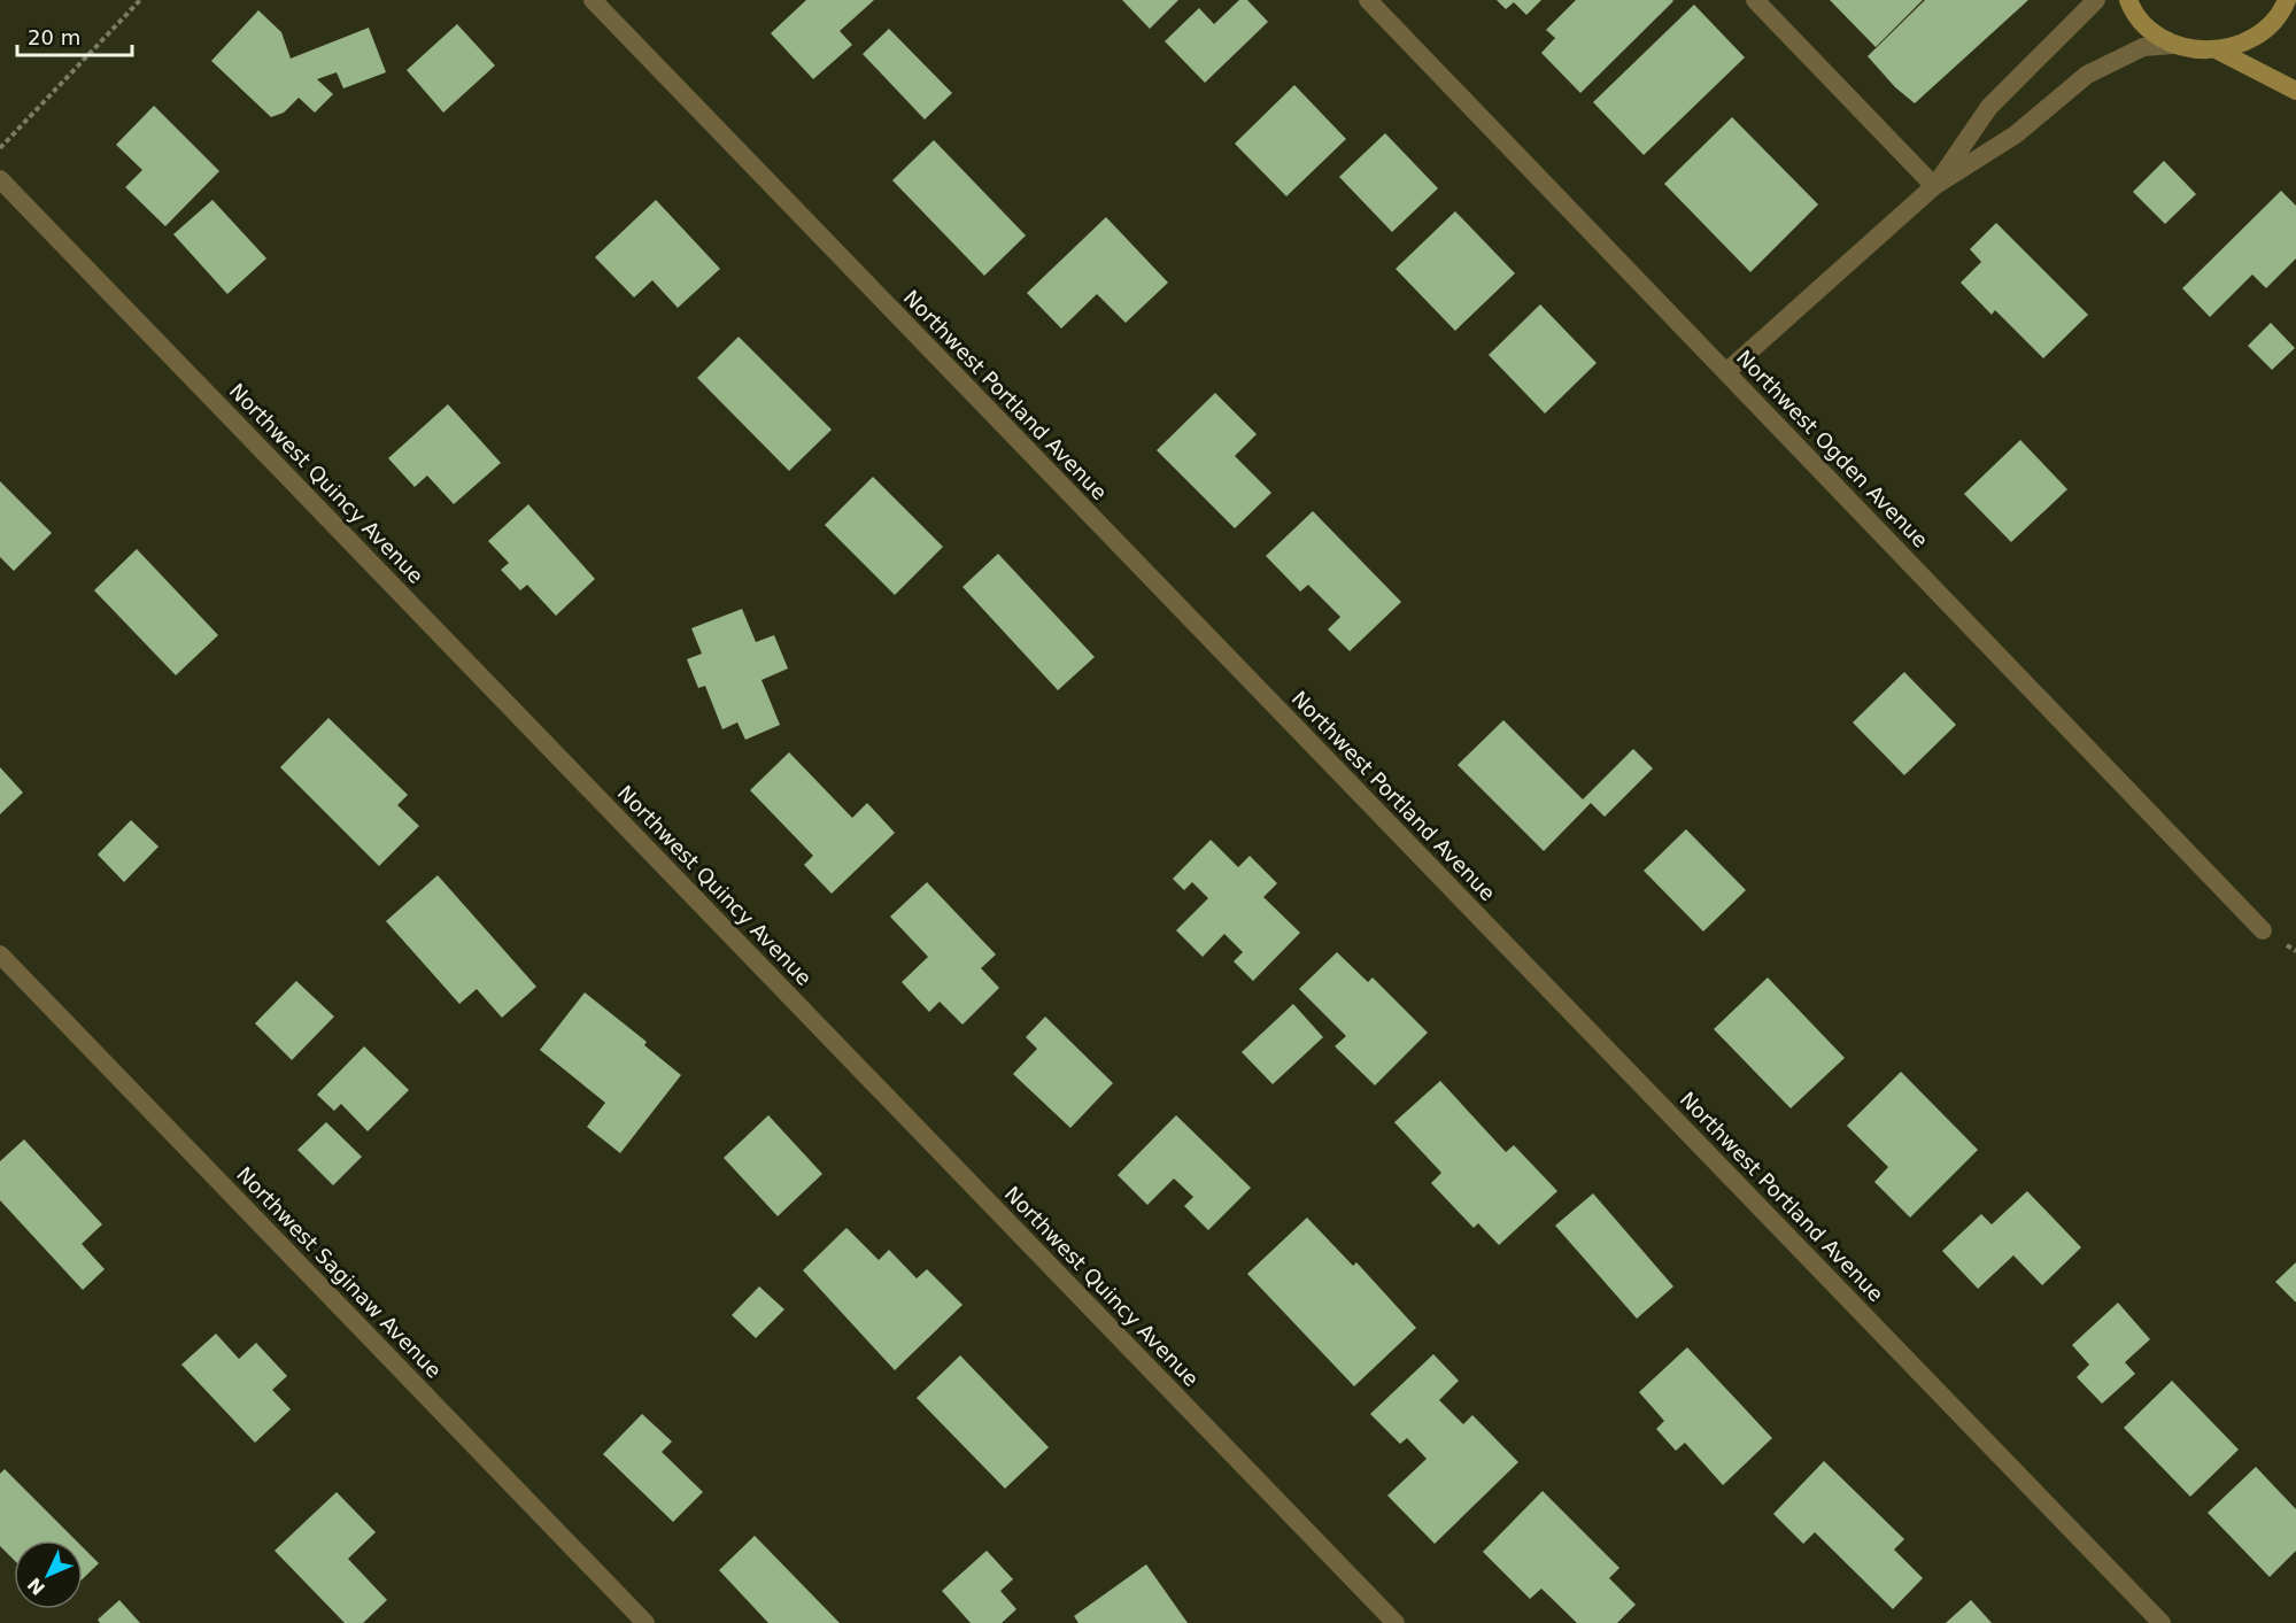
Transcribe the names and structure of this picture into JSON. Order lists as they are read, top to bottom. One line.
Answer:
{"streets":{"street":["Northwest Portland Avenue","Northwest Ogden Avenue","Northwest Quincy Avenue","Northwest Saginaw Avenue"]},"scale_bar":"20 m","north":"bottom left"}
